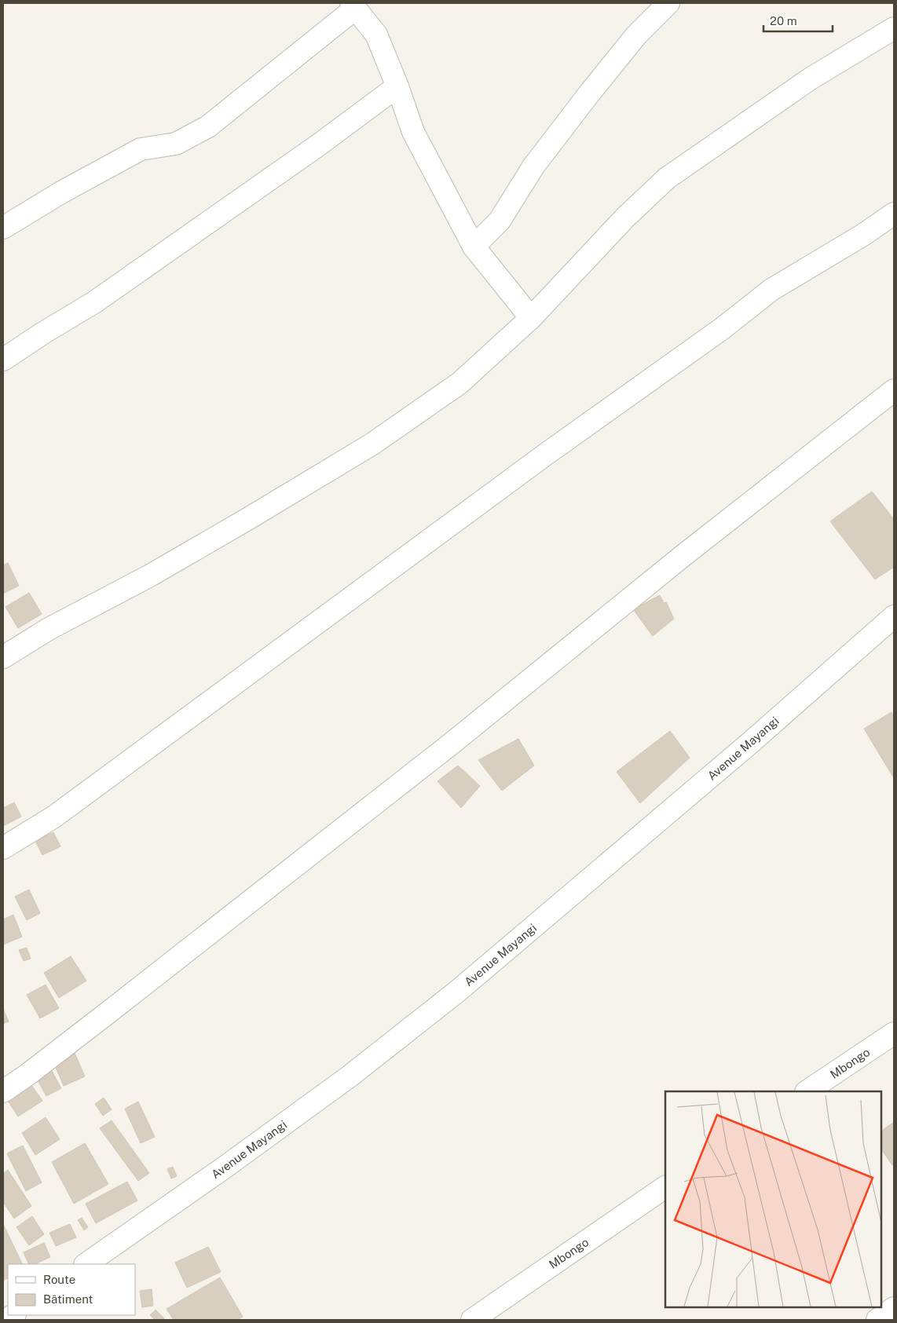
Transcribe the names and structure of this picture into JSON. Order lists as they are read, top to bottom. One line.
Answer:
{"streets":{"street":["Avenue Mayangi","Mbongo"]},"legend":["Route","Bâtiment"],"scale_bar":"20 m"}
